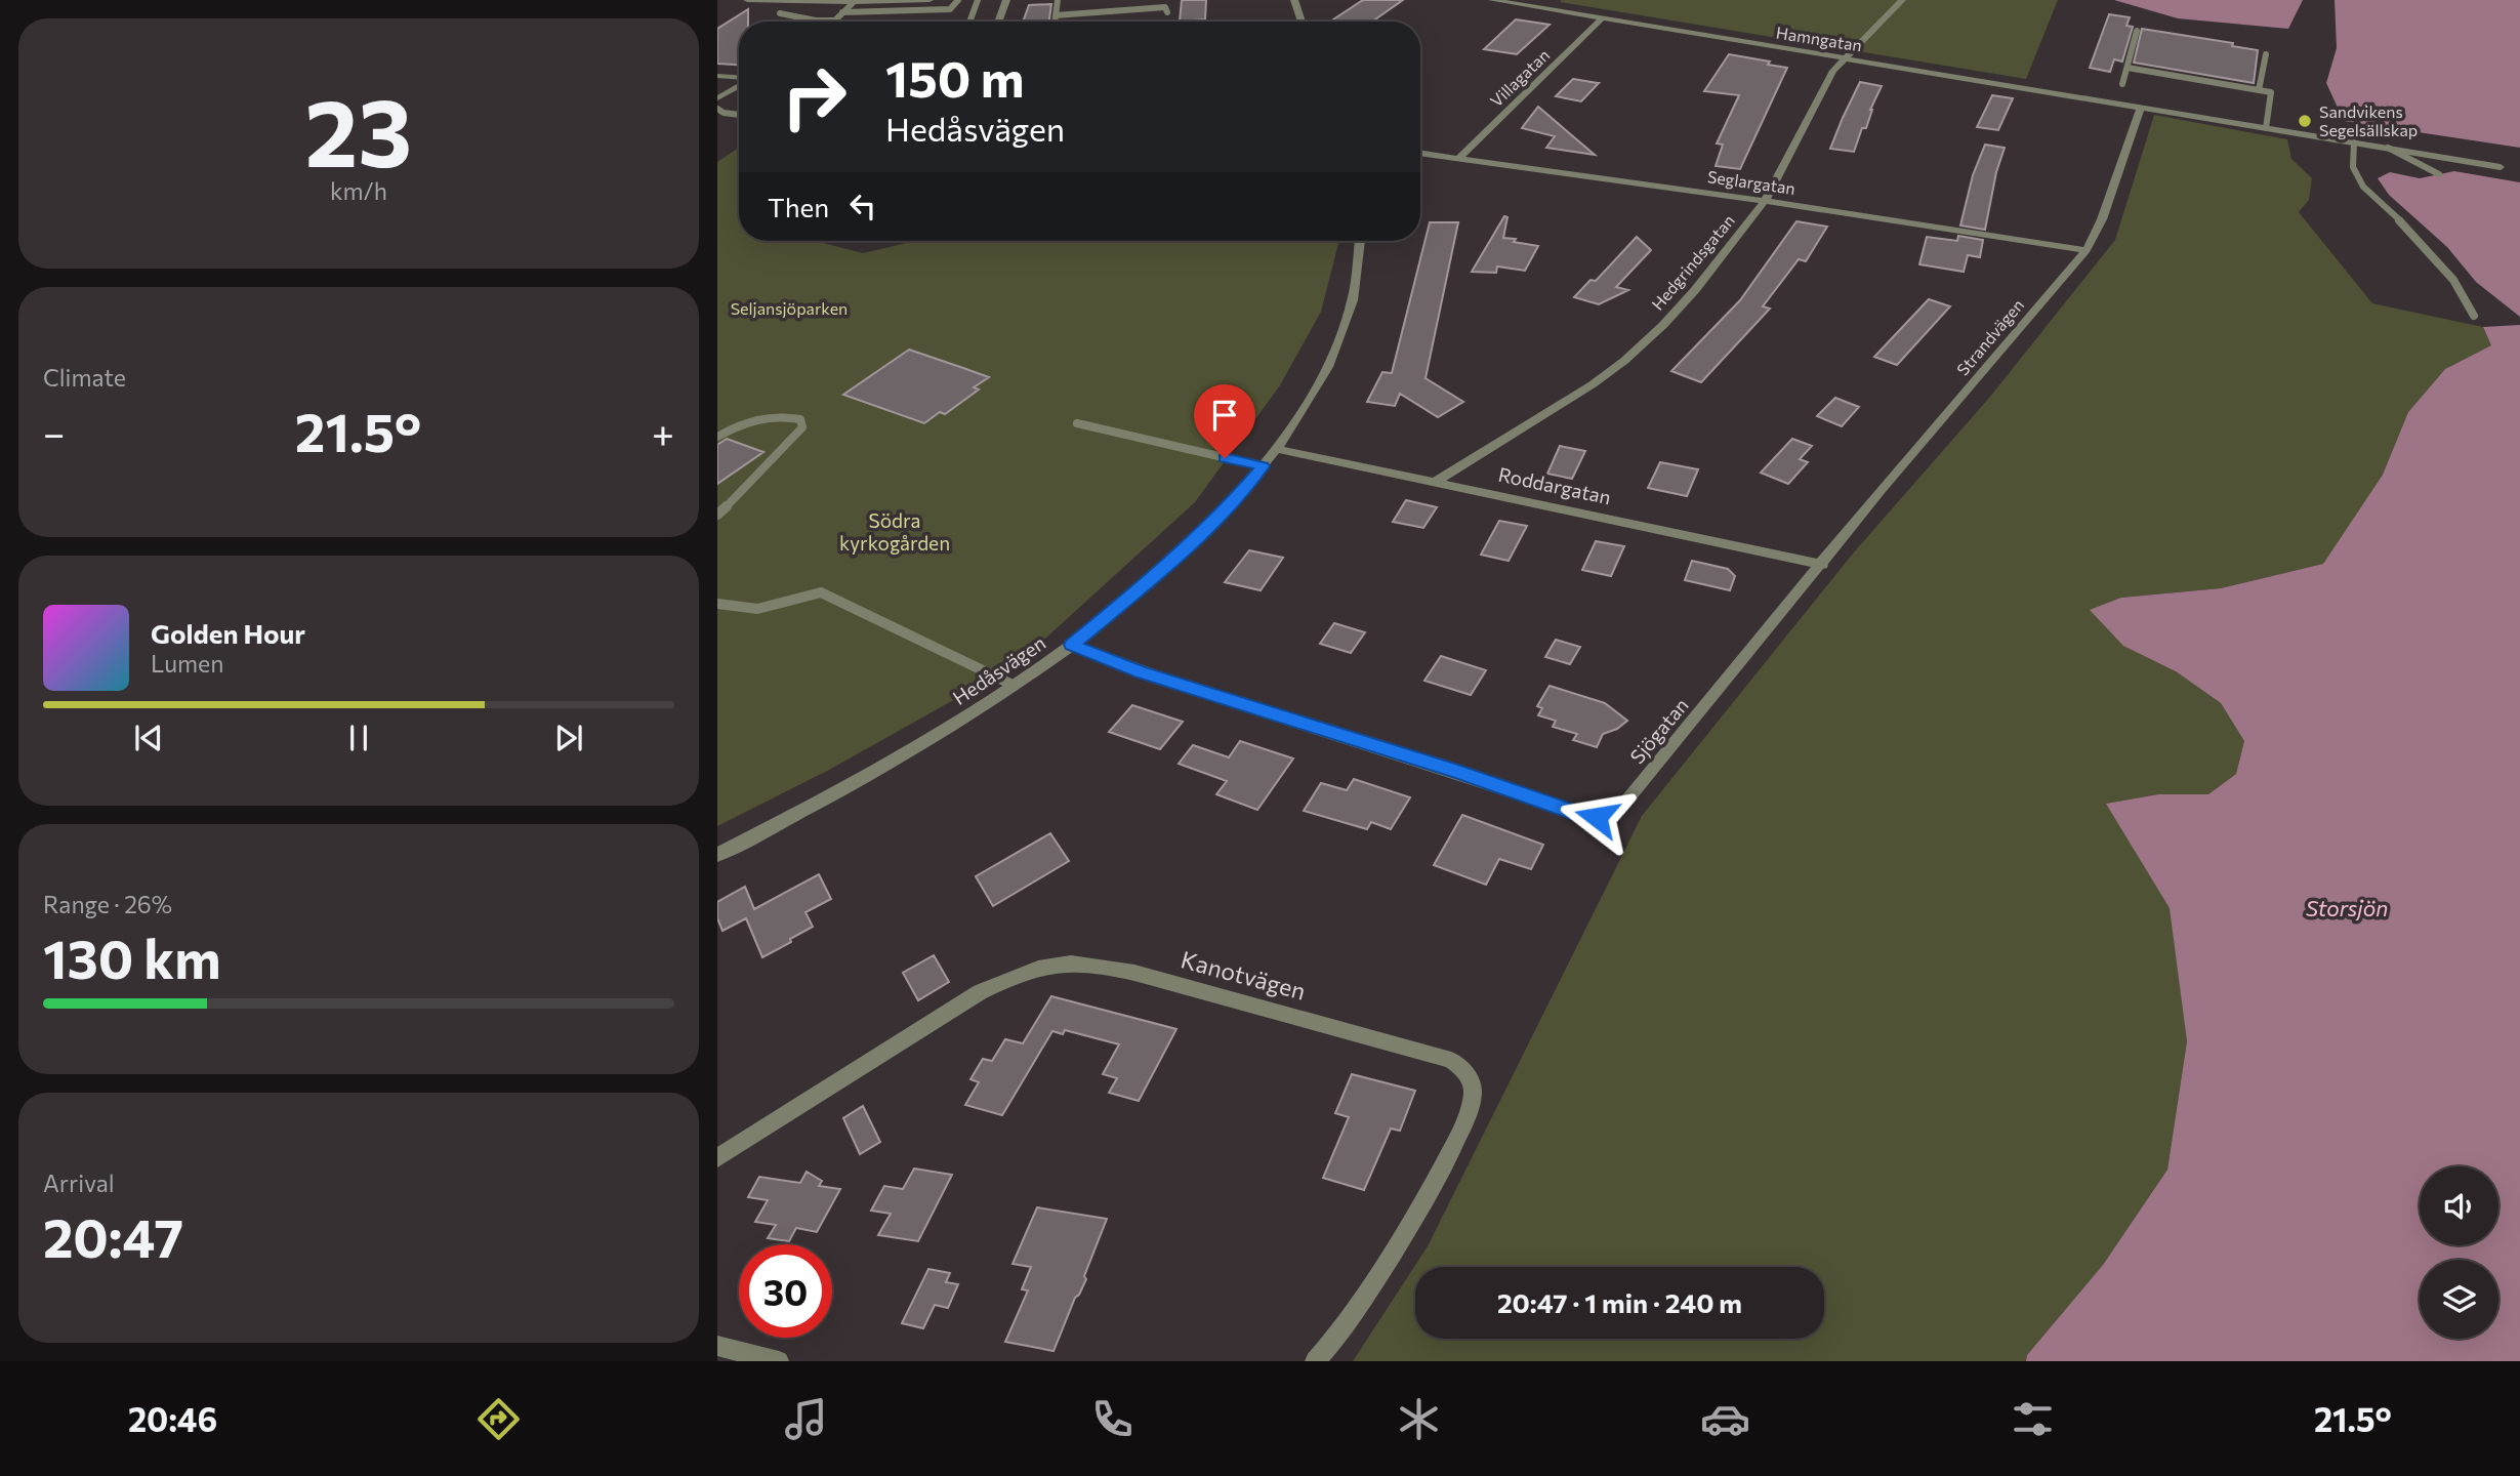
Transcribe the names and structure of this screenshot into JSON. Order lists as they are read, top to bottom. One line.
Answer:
{"streets":{"street":["Hamngatan","Villagatan","Seglargatan","Hedgrindsgatan","Strandvägen","Roddargatan","Hedåsvägen","Sjögatan","Kanotvägen"]},"crossings":[["Hamngatan","Villagatan"],["Hamngatan","Hedgrindsgatan"],["Hamngatan","Strandvägen"],["Villagatan","Seglargatan"],["Seglargatan","Hedgrindsgatan"],["Seglargatan","Strandvägen"],["Hedgrindsgatan","Roddargatan"],["Strandvägen","Roddargatan"],["Strandvägen","Sjögatan"],["Roddargatan","Hedåsvägen"],["Roddargatan","Sjögatan"],["Hedåsvägen","Sjögatan"]],"water":["Storsjön"],"parks":["Seljansjöparken","Södra kyrkogården"],"places":["Sandvikens Segelsällskap"],"page":{"tile":[["23","km/h"],"Climate",["Range · 26%","130 km"],["Arrival","20:47"]],"turn":["150 m","Hedåsvägen"],"then":"Then","heat":["−","21.5°","+"],"song":["Golden Hour","Lumen"],"limit":"30","trip":"20:47 · 1 min · 240 m","tabs":["20:46","21.5°"]}}
